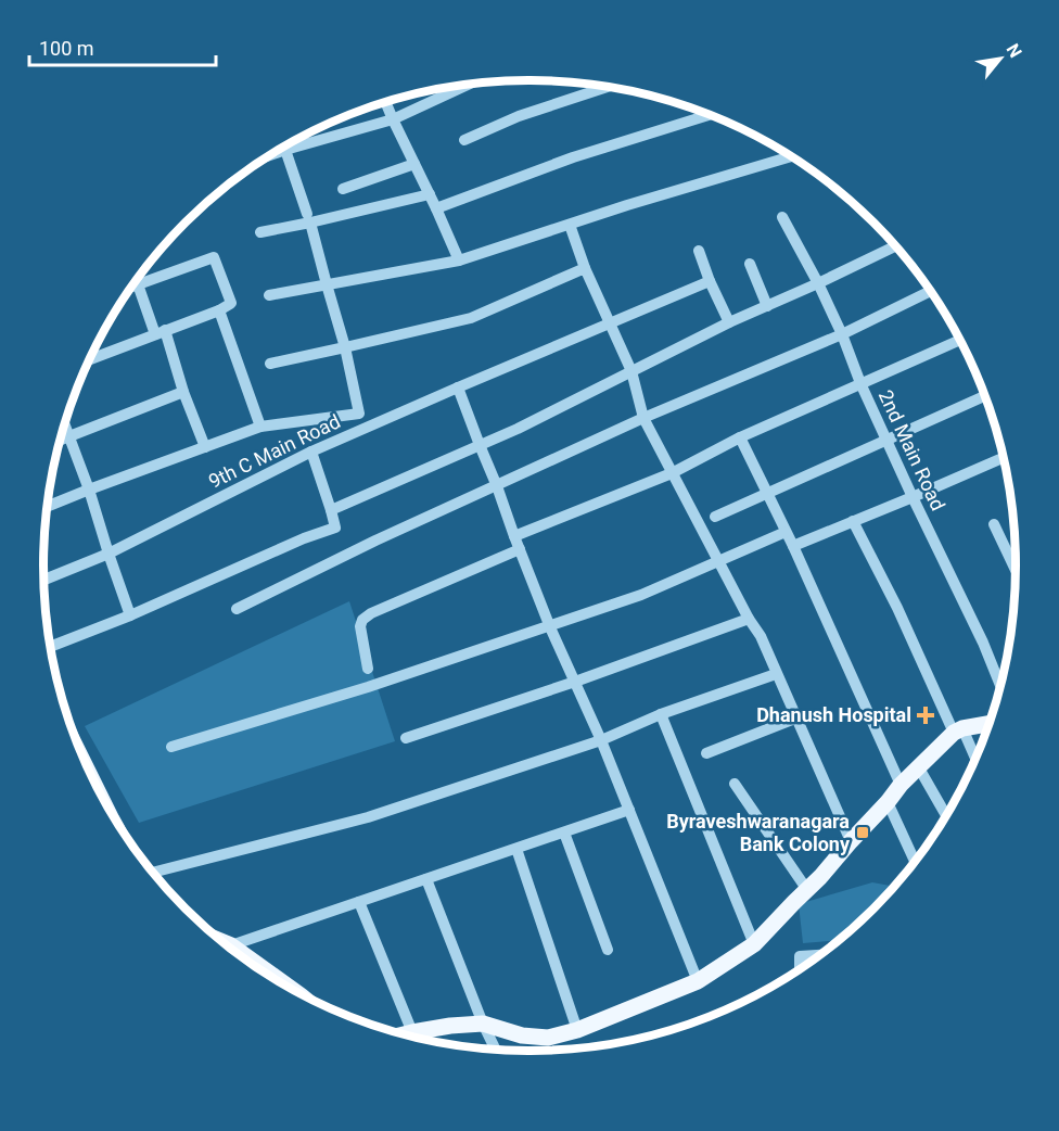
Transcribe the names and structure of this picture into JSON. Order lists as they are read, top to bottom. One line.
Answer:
{"streets":{"street":["2nd Main Road","9th C Main Road"]},"places":{"health":["Dhanush Hospital"],"transit":["Byraveshwaranagara Bank Colony"]},"scale_bar":"100 m","north":"top right"}
